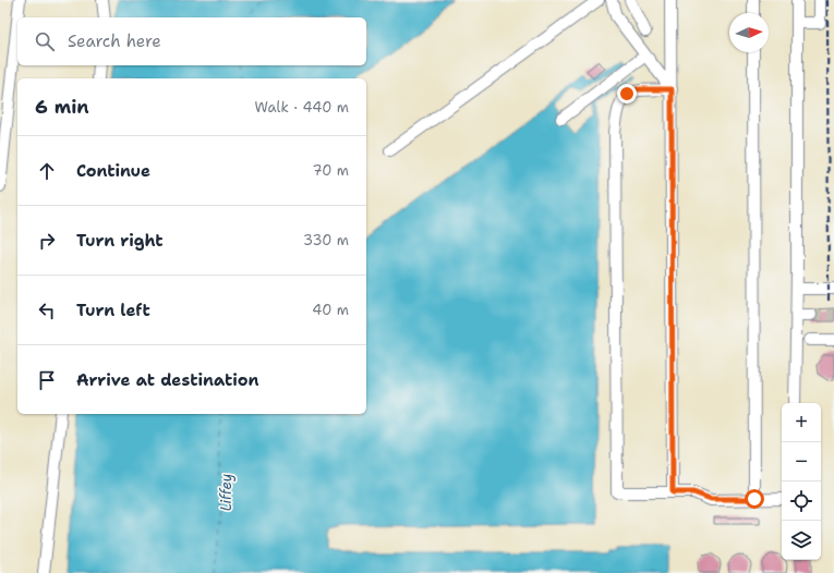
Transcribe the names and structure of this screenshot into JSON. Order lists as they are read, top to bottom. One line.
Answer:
{"water":["Liffey"],"north":"right","page":{"search":"Search here","heading":["6 min","Walk · 440 m"],"list":[["Continue","70 m"],["Turn right","330 m"],["Turn left","40 m"],"Arrive at destination"],"map_buttons":["+","−"]}}
